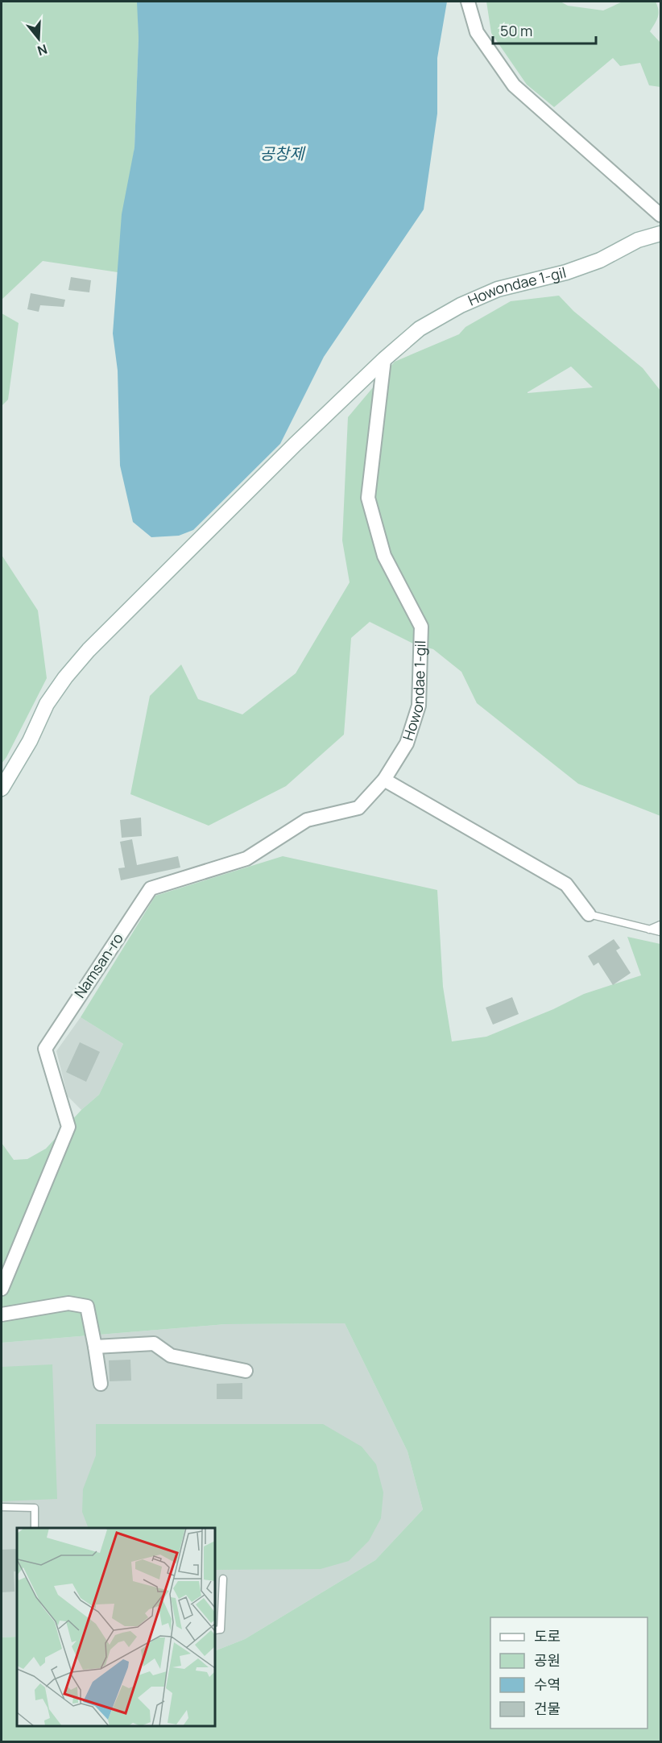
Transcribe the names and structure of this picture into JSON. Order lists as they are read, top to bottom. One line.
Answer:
{"streets":{"street":["Howondae 1-gil","Namsan-ro"]},"crossings":[["Howondae 1-gil","Namsan-ro"]],"water":["공창제"],"legend":["도로","공원","수역","건물"],"scale_bar":"50 m","north":"bottom"}
